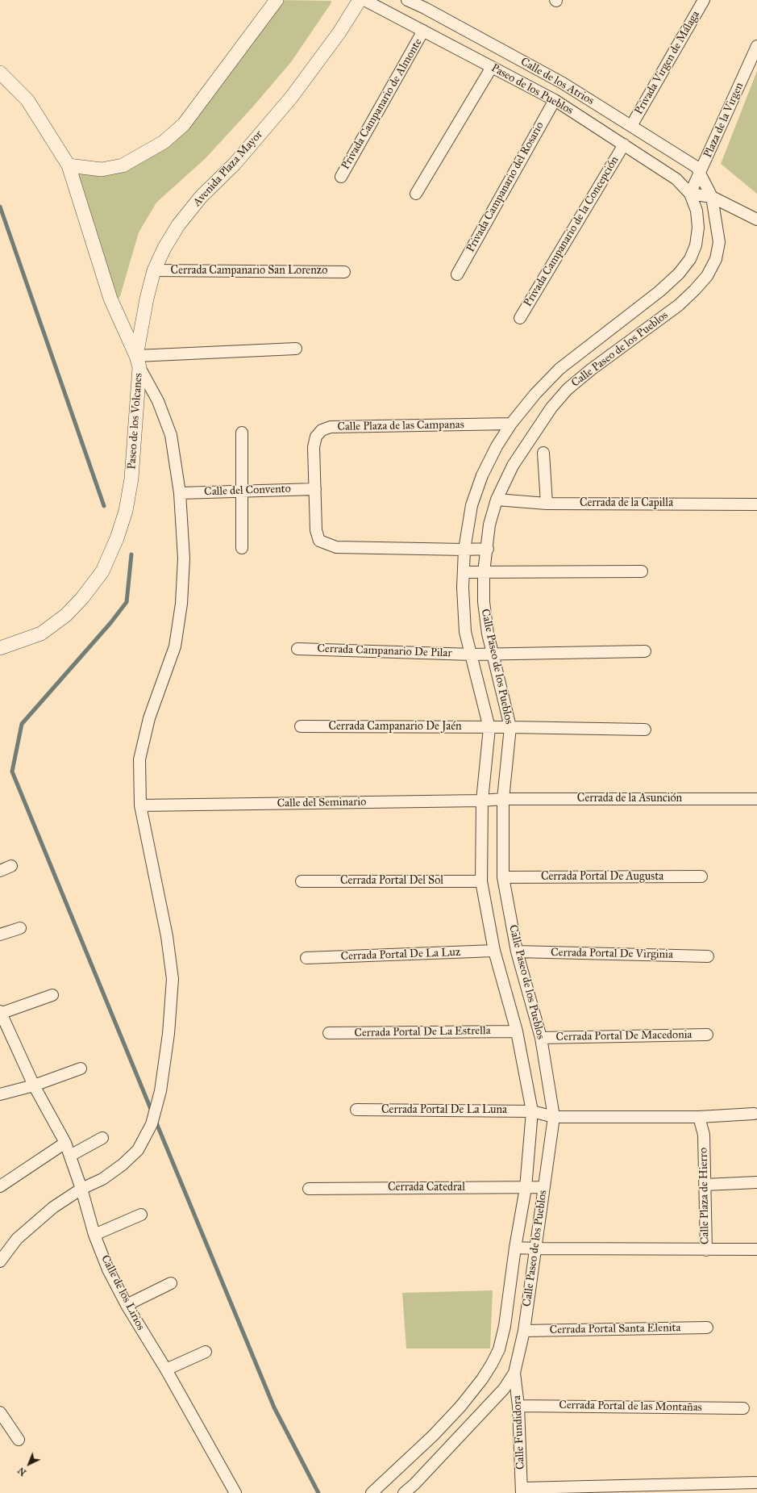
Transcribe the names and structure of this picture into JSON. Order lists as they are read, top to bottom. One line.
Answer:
{"streets":{"street":["Privada Virgen de Málaga","Calle de los Atrios","Paseo de los Pueblos","Privada Campanario de Almonte","Plaza de la Virgen","Avenida Plaza Mayor","Privada Campanario del Rosario","Privada Campanario de la Concepción","Cerrada Campanario San Lorenzo","Calle Paseo de los Pueblos","Paseo de los Volcanes","Calle Plaza de las Campanas","Calle del Convento","Cerrada de la Capilla","Cerrada Campanario De Pilar","Cerrada Campanario De Jaén","Cerrada de la Asunción","Calle del Seminario","Cerrada Portal De Augusta","Cerrada Portal Del Sol","Cerrada Portal De Virginia","Cerrada Portal De La Luz","Cerrada Portal De La Estrella","Cerrada Portal De Macedonia","Cerrada Portal De La Luna","Cerrada Catedral","Calle Plaza de Hierro","Calle de los Lirios","Cerrada Portal Santa Elenita","Cerrada Portal de las Montañas","Calle Fundidora"]},"crossings":[["Privada Virgen de Málaga","Calle de los Atrios"],["Calle de los Atrios","Plaza de la Virgen"],["Calle de los Atrios","Calle Paseo de los Pueblos"],["Paseo de los Pueblos","Privada Campanario de Almonte"],["Paseo de los Pueblos","Plaza de la Virgen"],["Paseo de los Pueblos","Privada Campanario del Rosario"],["Paseo de los Pueblos","Privada Campanario de la Concepción"],["Paseo de los Pueblos","Calle Paseo de los Pueblos"],["Plaza de la Virgen","Calle Paseo de los Pueblos"],["Avenida Plaza Mayor","Cerrada Campanario San Lorenzo"],["Avenida Plaza Mayor","Paseo de los Volcanes"],["Calle Paseo de los Pueblos","Calle Plaza de las Campanas"],["Calle Paseo de los Pueblos","Cerrada de la Capilla"],["Calle Paseo de los Pueblos","Cerrada Campanario De Pilar"],["Calle Paseo de los Pueblos","Cerrada Campanario De Jaén"],["Calle Paseo de los Pueblos","Cerrada de la Asunción"],["Calle Paseo de los Pueblos","Calle del Seminario"],["Calle Paseo de los Pueblos","Cerrada Portal De Augusta"],["Calle Paseo de los Pueblos","Cerrada Portal Del Sol"],["Calle Paseo de los Pueblos","Cerrada Portal De Virginia"],["Calle Paseo de los Pueblos","Cerrada Portal De La Luz"],["Calle Paseo de los Pueblos","Cerrada Portal De La Estrella"],["Calle Paseo de los Pueblos","Cerrada Portal De Macedonia"],["Calle Paseo de los Pueblos","Cerrada Portal De La Luna"],["Calle Paseo de los Pueblos","Cerrada Catedral"],["Calle Paseo de los Pueblos","Calle Plaza de Hierro"],["Calle Paseo de los Pueblos","Cerrada Portal Santa Elenita"],["Calle Paseo de los Pueblos","Calle Fundidora"],["Calle Plaza de las Campanas","Calle del Convento"],["Cerrada de la Asunción","Calle del Seminario"],["Cerrada Portal de las Montañas","Calle Fundidora"]],"north":"bottom left"}
